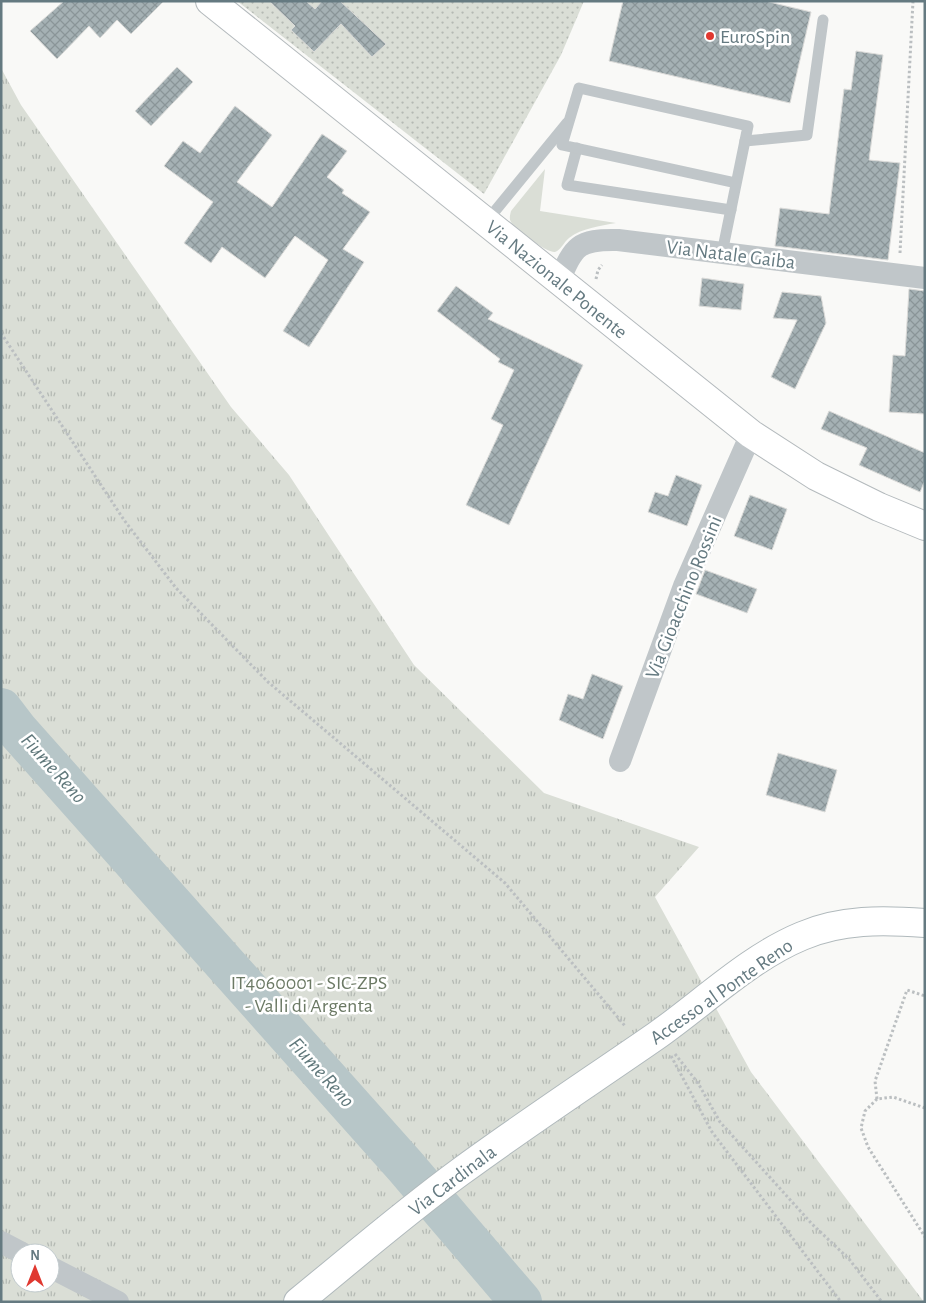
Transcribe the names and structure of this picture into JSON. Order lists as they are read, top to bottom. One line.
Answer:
{"streets":{"main road":["Via Nazionale Ponente","Accesso al Ponte Reno","Via Cardinala"],"street":["Via Natale Gaiba","Via Gioacchino Rossini"]},"crossings":[["Via Natale Gaiba","Via Nazionale Ponente"],["Via Nazionale Ponente","Via Gioacchino Rossini"],["Accesso al Ponte Reno","Via Cardinala"]],"water":["Fiume Reno"],"parks":["IT4060001 - SIC-ZPS - Valli di Argenta"],"places":["EuroSpin"],"north":"top"}
